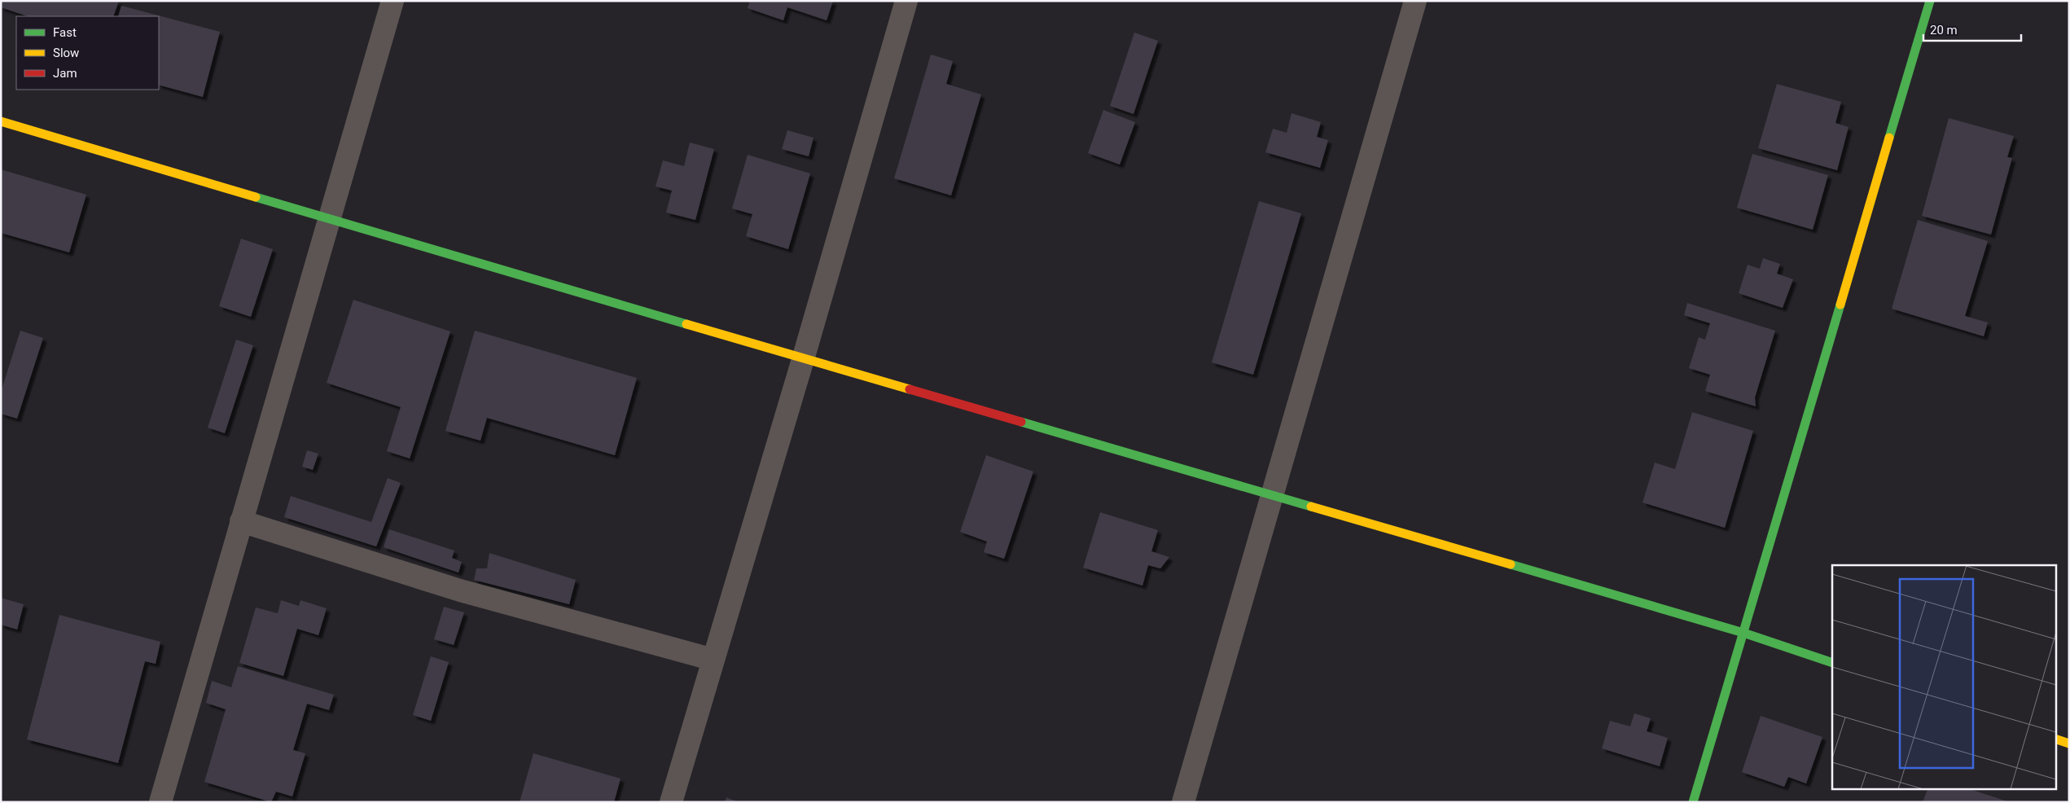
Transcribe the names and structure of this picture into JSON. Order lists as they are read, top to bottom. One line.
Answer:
{"legend":["Fast","Slow","Jam"],"scale_bar":"20 m"}
